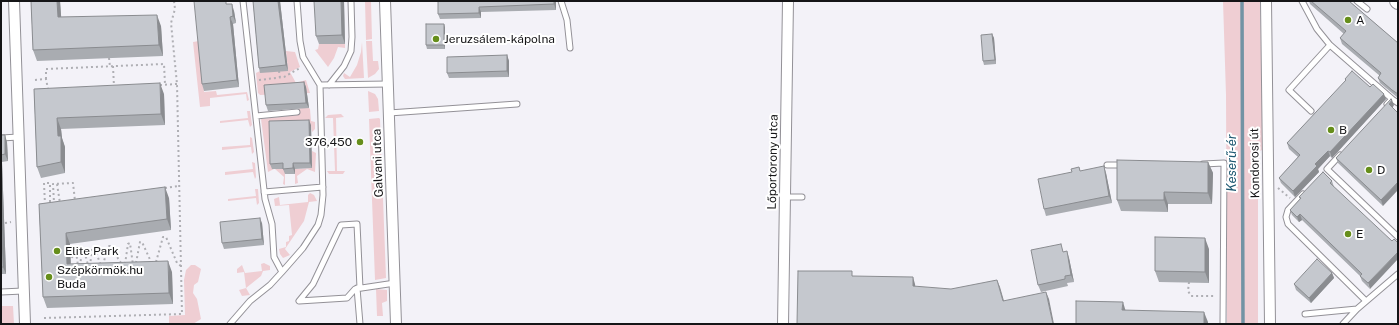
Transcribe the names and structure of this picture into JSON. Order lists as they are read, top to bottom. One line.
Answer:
{"streets":{"street":["Lőportorony utca","Galvani utca","Kondorosi út"]},"water":["Keserű-ér"],"places":["A","Jeruzsálem-kápolna","B","376,450","D","E","Elite Park","Szépkörmök.hu Buda"]}
